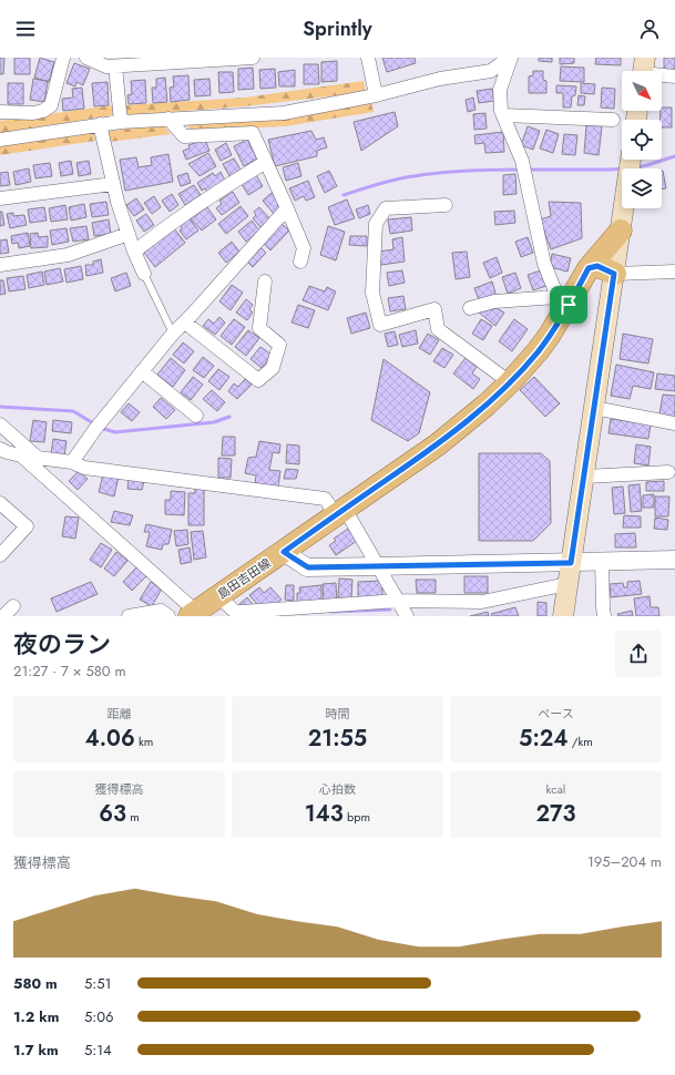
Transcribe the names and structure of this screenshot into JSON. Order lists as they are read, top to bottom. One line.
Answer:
{"streets":{"main road":["島田吉田線"]},"north":"bottom right","page":{"header":"Sprintly","heading":["夜のラン","21:27 · 7 × 580 m"],"stats":[["距離","4.06 km"],["時間","21:55"],["ペース","5:24 /km"],["獲得標高","63 m"],["心拍数","143 bpm"],["kcal","273"]],"chart":["獲得標高","195–204 m"],"list":[{"name":"580 m","note":"5:51"},{"name":"1.2 km","note":"5:06"},{"name":"1.7 km","note":"5:14"}]}}
